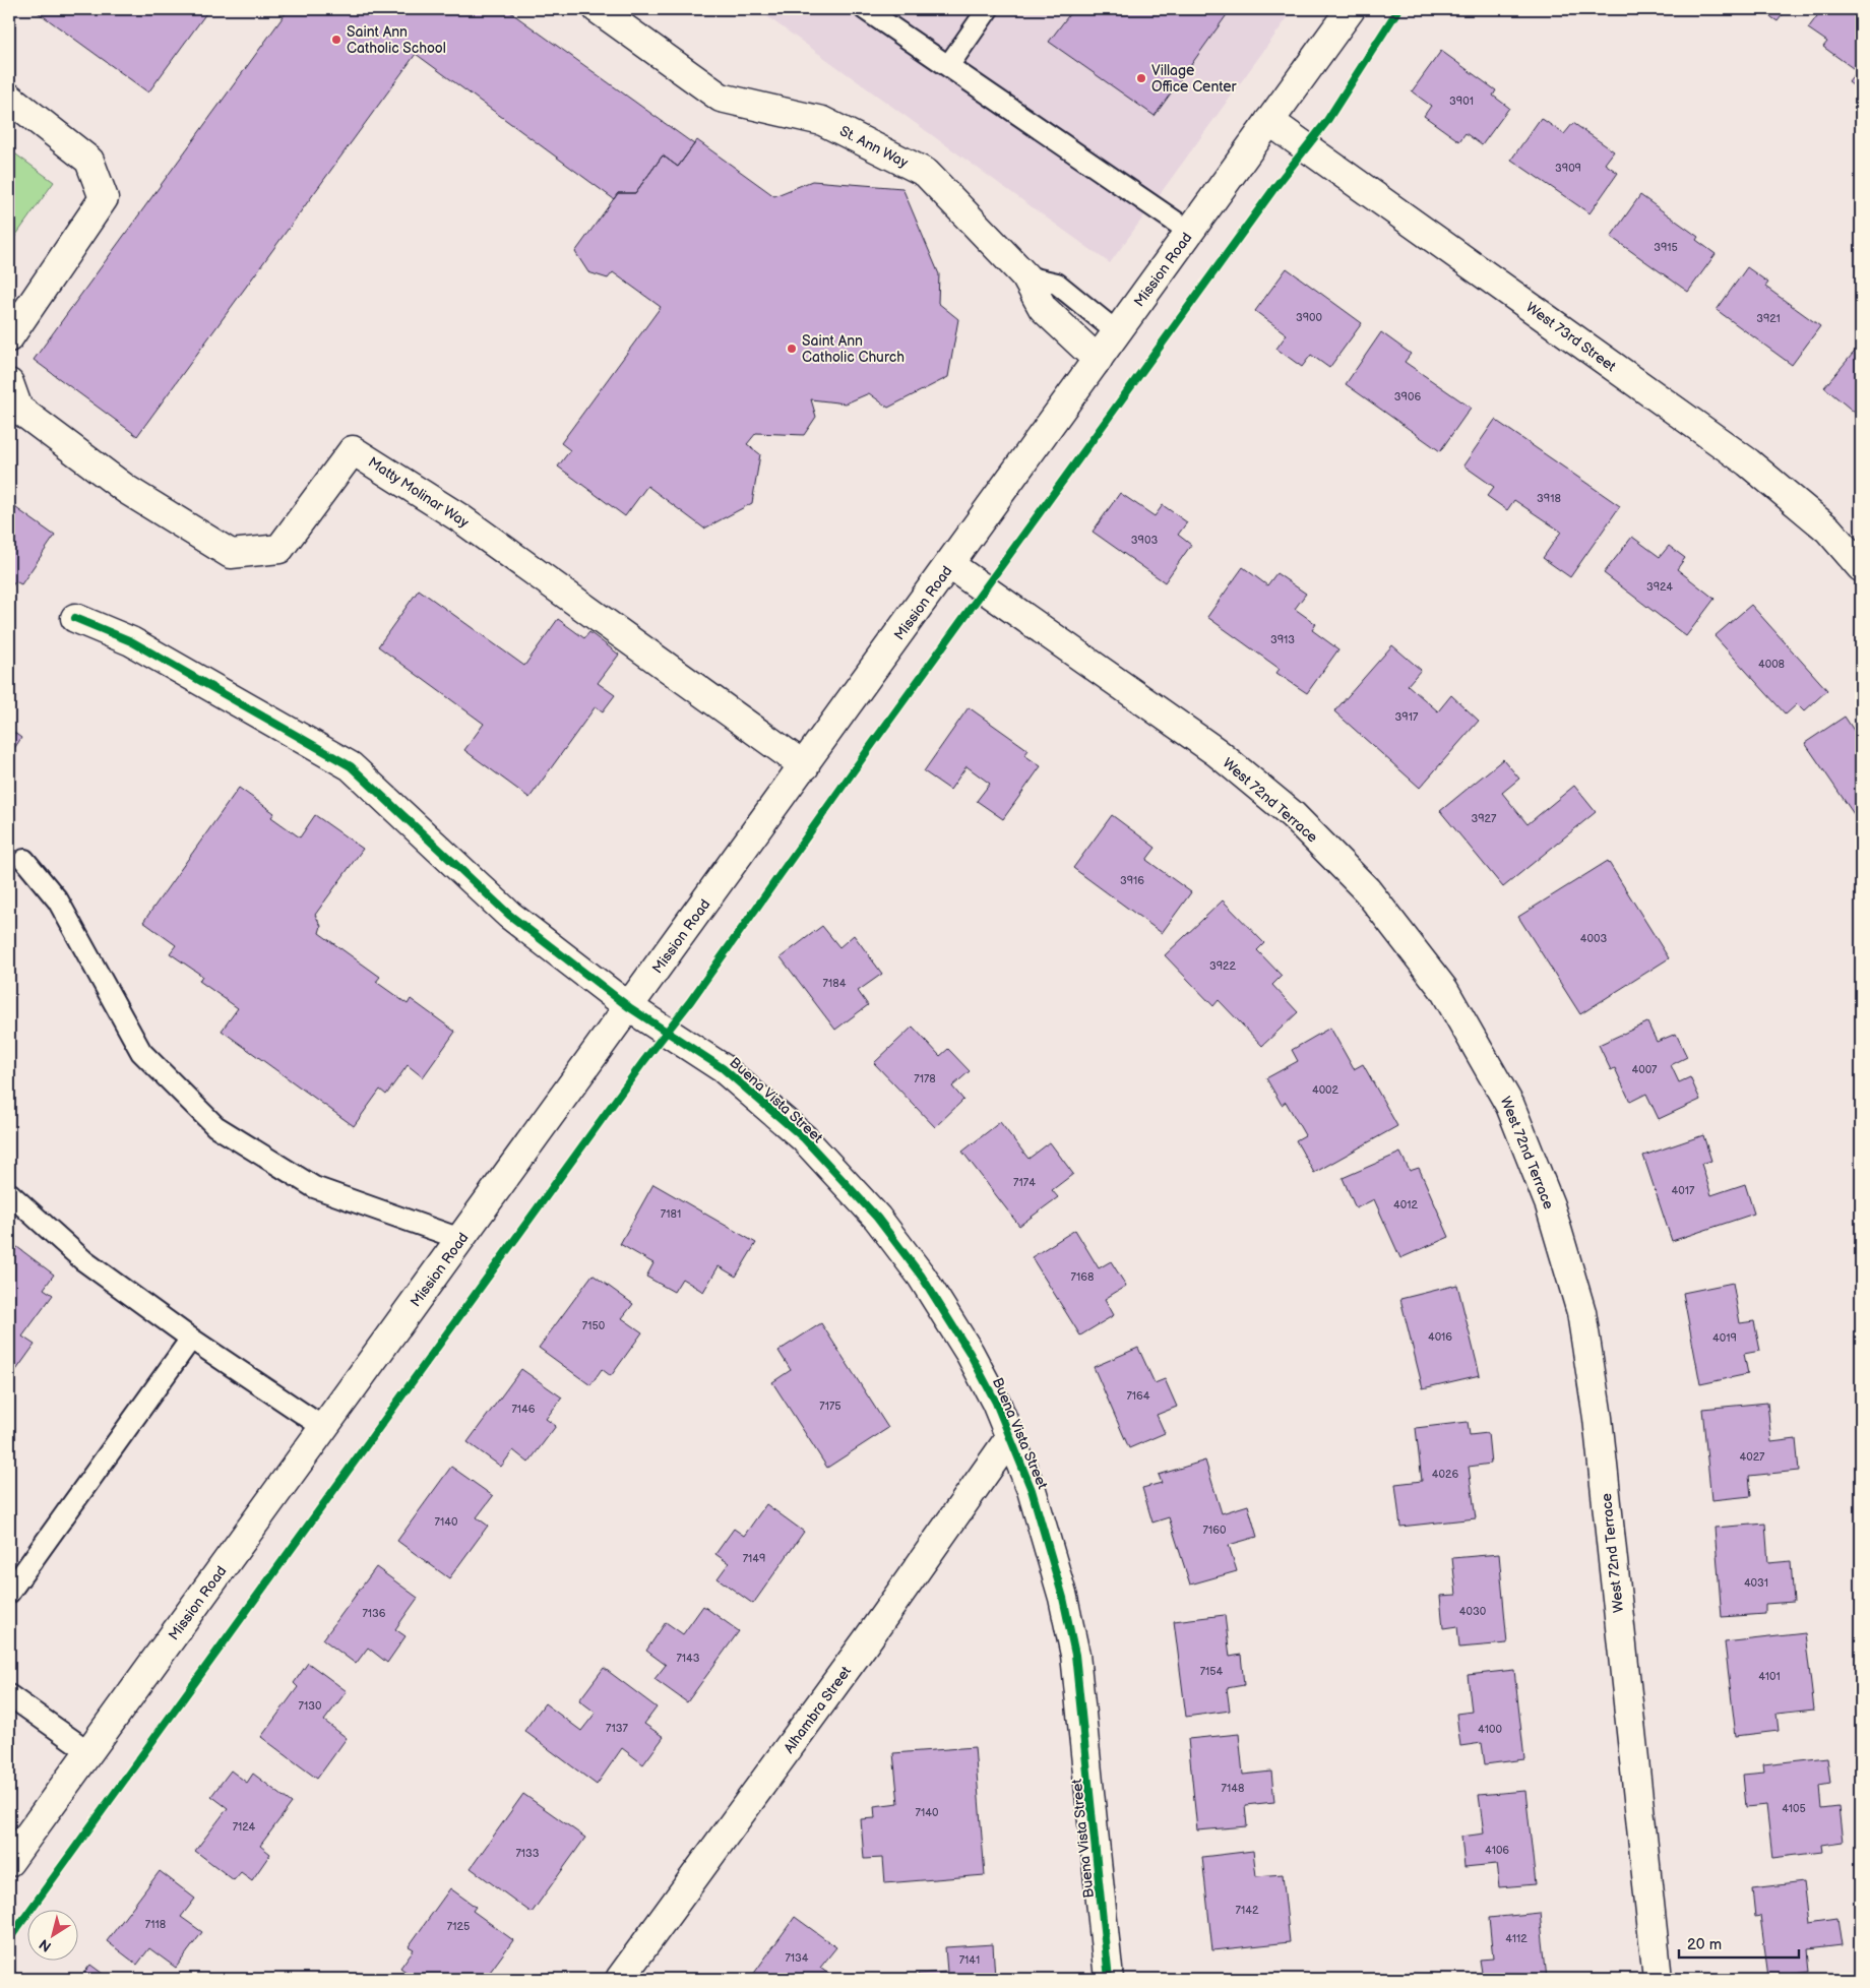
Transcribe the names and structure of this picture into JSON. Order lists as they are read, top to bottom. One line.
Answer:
{"streets":{"street":["St. Ann Way","Mission Road","West 73rd Street","Matty Molinar Way","West 72nd Terrace","Buena Vista Street","Alhambra Street"]},"crossings":[["St. Ann Way","Mission Road"],["Mission Road","West 73rd Street"],["Mission Road","Matty Molinar Way"],["Mission Road","West 72nd Terrace"],["Mission Road","Buena Vista Street"],["Buena Vista Street","Alhambra Street"]],"places":["Saint Ann Catholic School","Village Office Center","Saint Ann Catholic Church"],"house_numbers":["3901","3909","3915","3900","3921","3906","3918","3903","3924","3913","4008","3917","3927","3916","4003","3922","7184","4007","7178","4002","7174","4017","4012","7181","7168","7150","4016","4019","7164","7175","7146","4027","4026","7140","7160","7149","4031","4030","7136","7143","7154","4101","7130","7137","4100","7148","4105","7140","7124","4106","7133","7142","7118","7125","4112","7134","7141"],"scale_bar":"20 m","north":"bottom left"}
